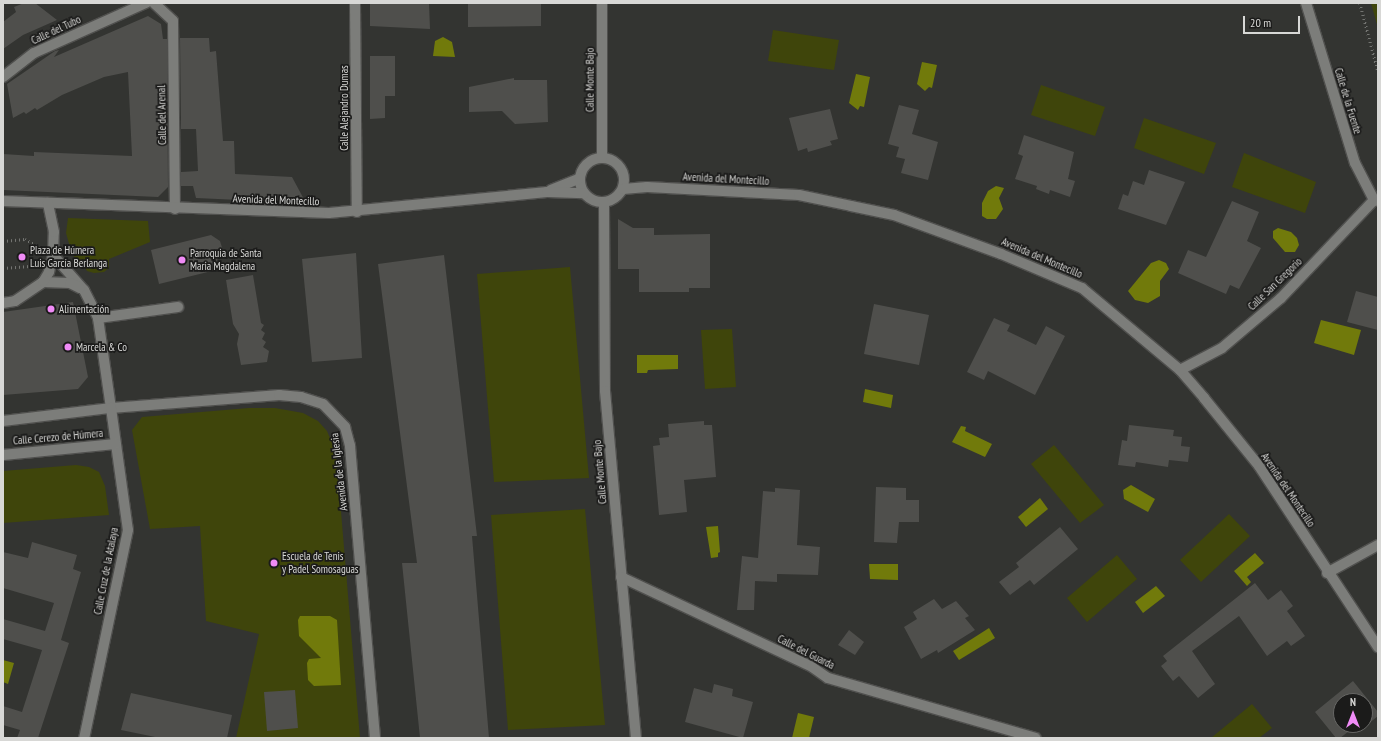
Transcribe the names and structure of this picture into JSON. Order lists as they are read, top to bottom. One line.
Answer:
{"streets":{"street":["Calle del Tubo","Calle Monte Bajo","Calle de la Fuente","Calle Alejandro Dumas","Calle del Arenal","Avenida del Montecillo","Calle San Gregorio","Calle Cerezo de Húmera","Avenida de la Iglesia","Calle Cruz de la Atalaya","Calle del Guarda"]},"crossings":[["Calle Monte Bajo","Avenida del Montecillo"],["Calle Monte Bajo","Calle del Guarda"],["Calle de la Fuente","Calle San Gregorio"],["Calle Alejandro Dumas","Avenida del Montecillo"],["Calle del Arenal","Avenida del Montecillo"],["Avenida del Montecillo","Calle San Gregorio"],["Calle Cerezo de Húmera","Calle Cruz de la Atalaya"],["Avenida de la Iglesia","Calle Cruz de la Atalaya"]],"places":["Plaza de Húmera Luis García Berlanga","Parroquia de Santa Maria Magdalena","Alimentación","Marcela & Co","Escuela de Tenis y Padel Somosaguas"],"scale_bar":"20 m","north":"top"}
